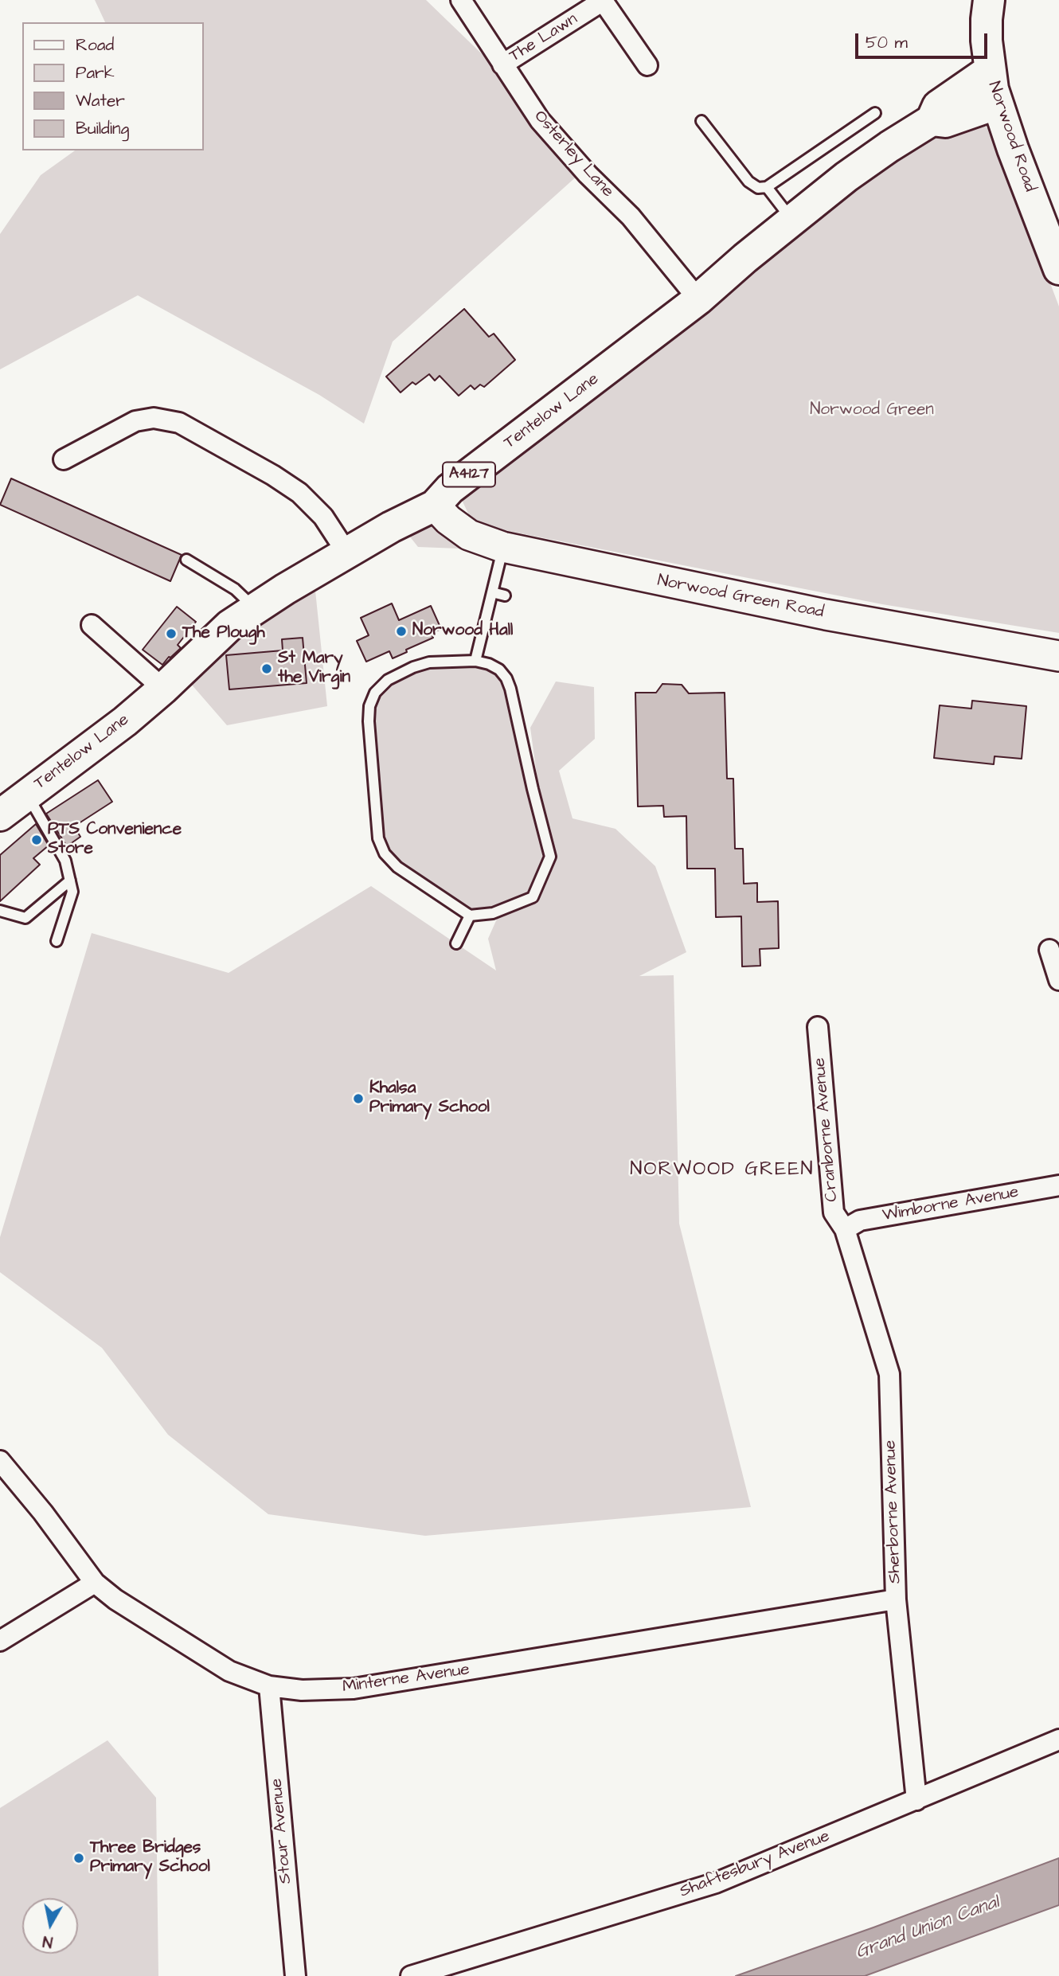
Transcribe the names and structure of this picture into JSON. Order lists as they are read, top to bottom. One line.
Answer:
{"streets":{"main road":["Norwood Road","Tentelow Lane","A4127"],"street":["The Lawn","Osterley Lane","Norwood Green Road","Cranborne Avenue","Wimborne Avenue","Sherborne Avenue","Minterne Avenue","Stour Avenue","Shaftesbury Avenue"]},"crossings":[["The Lawn","Osterley Lane"],["Norwood Road","Tentelow Lane"],["Osterley Lane","Tentelow Lane"],["Tentelow Lane","Norwood Green Road"],["Cranborne Avenue","Wimborne Avenue"],["Cranborne Avenue","Sherborne Avenue"],["Wimborne Avenue","Sherborne Avenue"],["Sherborne Avenue","Minterne Avenue"],["Sherborne Avenue","Shaftesbury Avenue"],["Minterne Avenue","Stour Avenue"]],"districts":["NORWOOD GREEN"],"water":["Grand Union Canal"],"parks":["Norwood Green"],"places":["Norwood Hall","The Plough","St Mary the Virgin","PTS Convenience Store","Khalsa Primary School","Three Bridges Primary School"],"legend":["Road","Park","Water","Building"],"scale_bar":"50 m","north":"bottom"}
